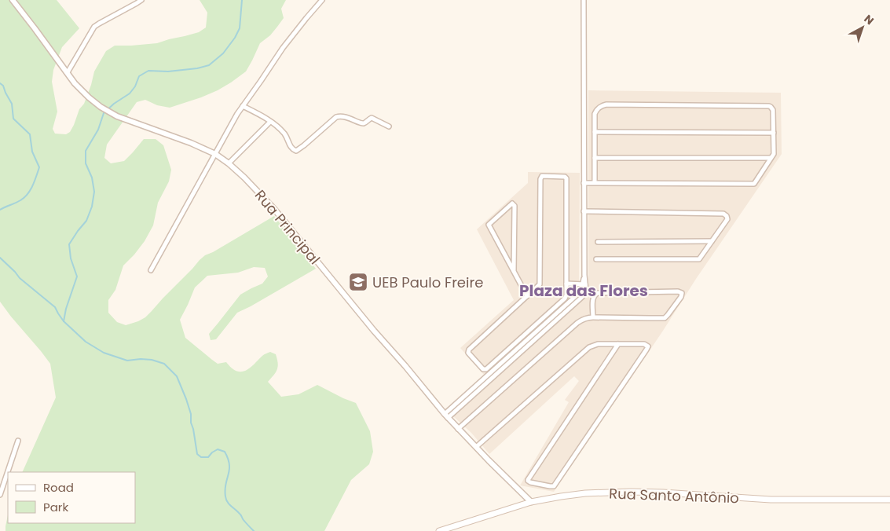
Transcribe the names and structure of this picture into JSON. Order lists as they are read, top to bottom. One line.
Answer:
{"streets":{"main road":["Rua Santo Antônio"],"street":["Rua Principal"]},"crossings":[["Rua Principal","Rua Santo Antônio"]],"districts":["Plaza das Flores"],"places":{"school or university":["UEB Paulo Freire"]},"legend":["Road","Park"],"north":"top right"}
